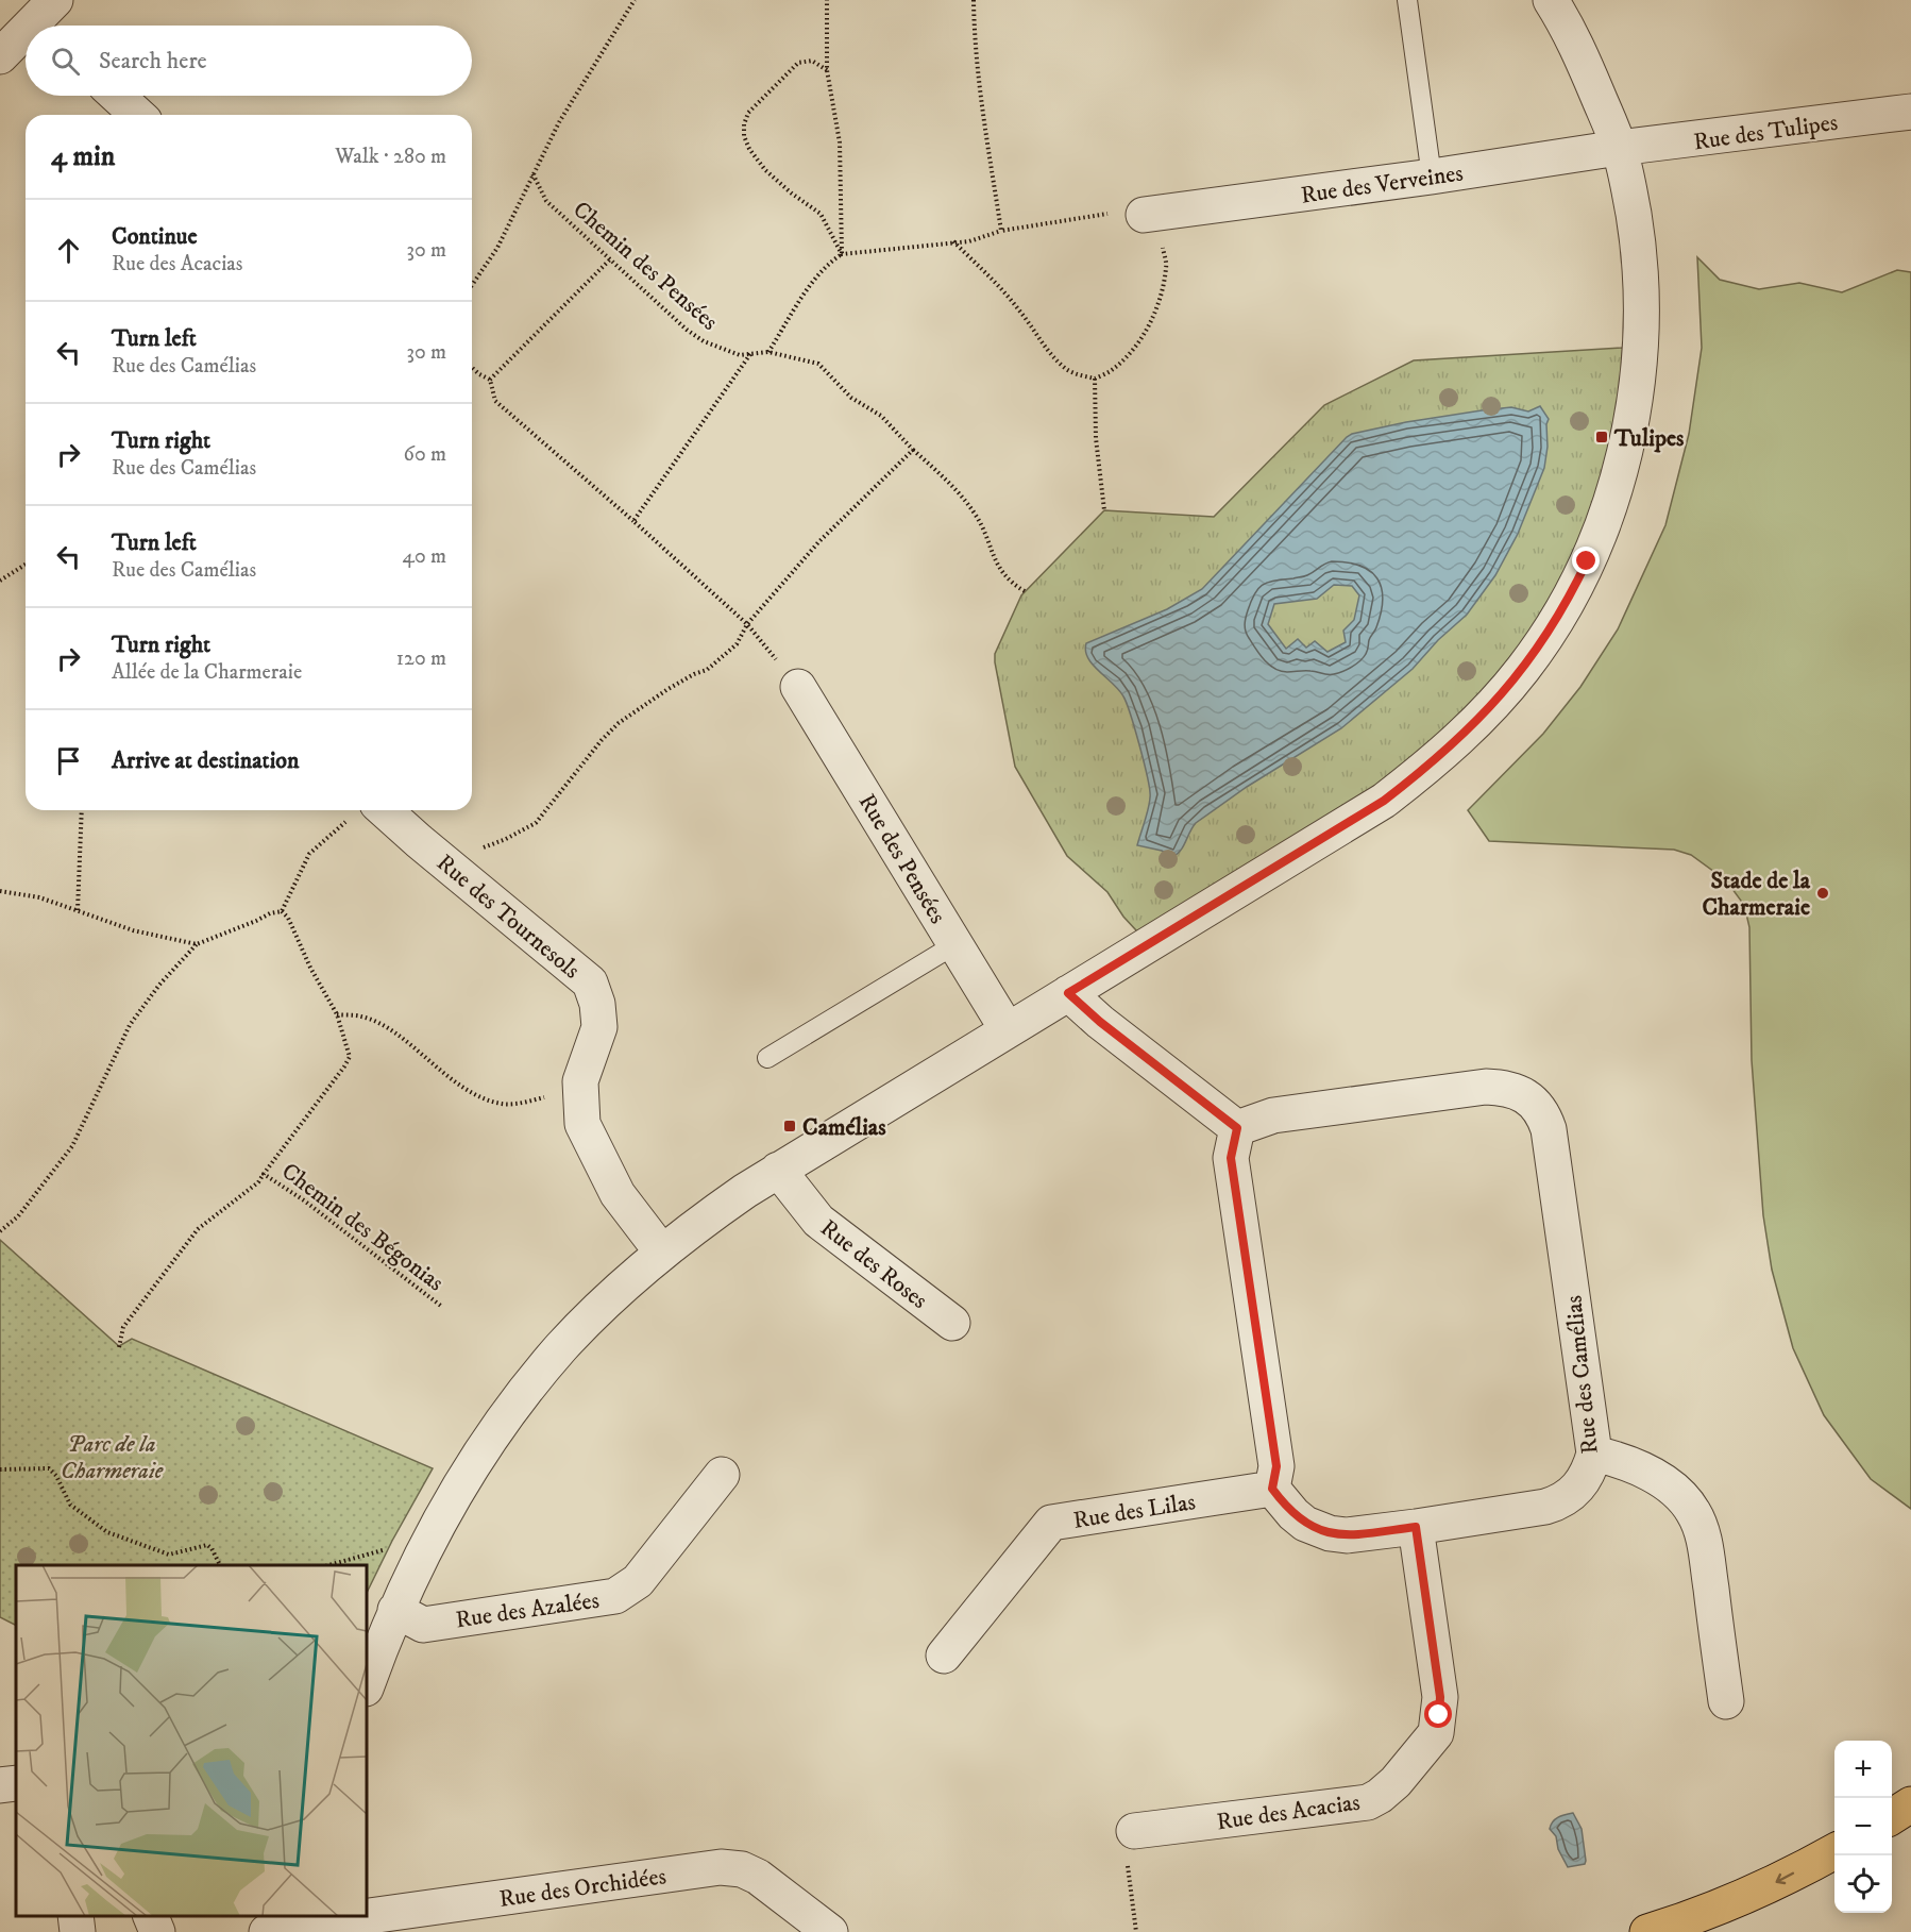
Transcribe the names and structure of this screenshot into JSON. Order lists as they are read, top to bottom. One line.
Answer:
{"streets":{"street":["Rue des Tulipes","Rue des Verveines","Rue des Pensées","Rue des Tournesols","Rue des Roses","Rue des Camélias","Rue des Lilas","Rue des Azalées","Rue des Acacias","Rue des Orchidées"],"path":["Chemin des Pensées","Chemin des Bégonias"]},"crossings":[["Rue des Tulipes","Rue des Verveines"],["Rue des Camélias","Rue des Lilas"],["Rue des Camélias","Rue des Acacias"]],"parks":["Parc de la Charmeraie"],"places":{"transit":["Tulipes","Camélias"],"other":["Stade de la Charmeraie"]},"page":{"search":"Search here","heading":["4 min","Walk · 280 m"],"list":[["Continue","Rue des Acacias","30 m"],["Turn left","Rue des Camélias","30 m"],["Turn right","Rue des Camélias","60 m"],["Turn left","Rue des Camélias","40 m"],["Turn right","Allée de la Charmeraie","120 m"],"Arrive at destination"],"map_buttons":["+","−"]}}
